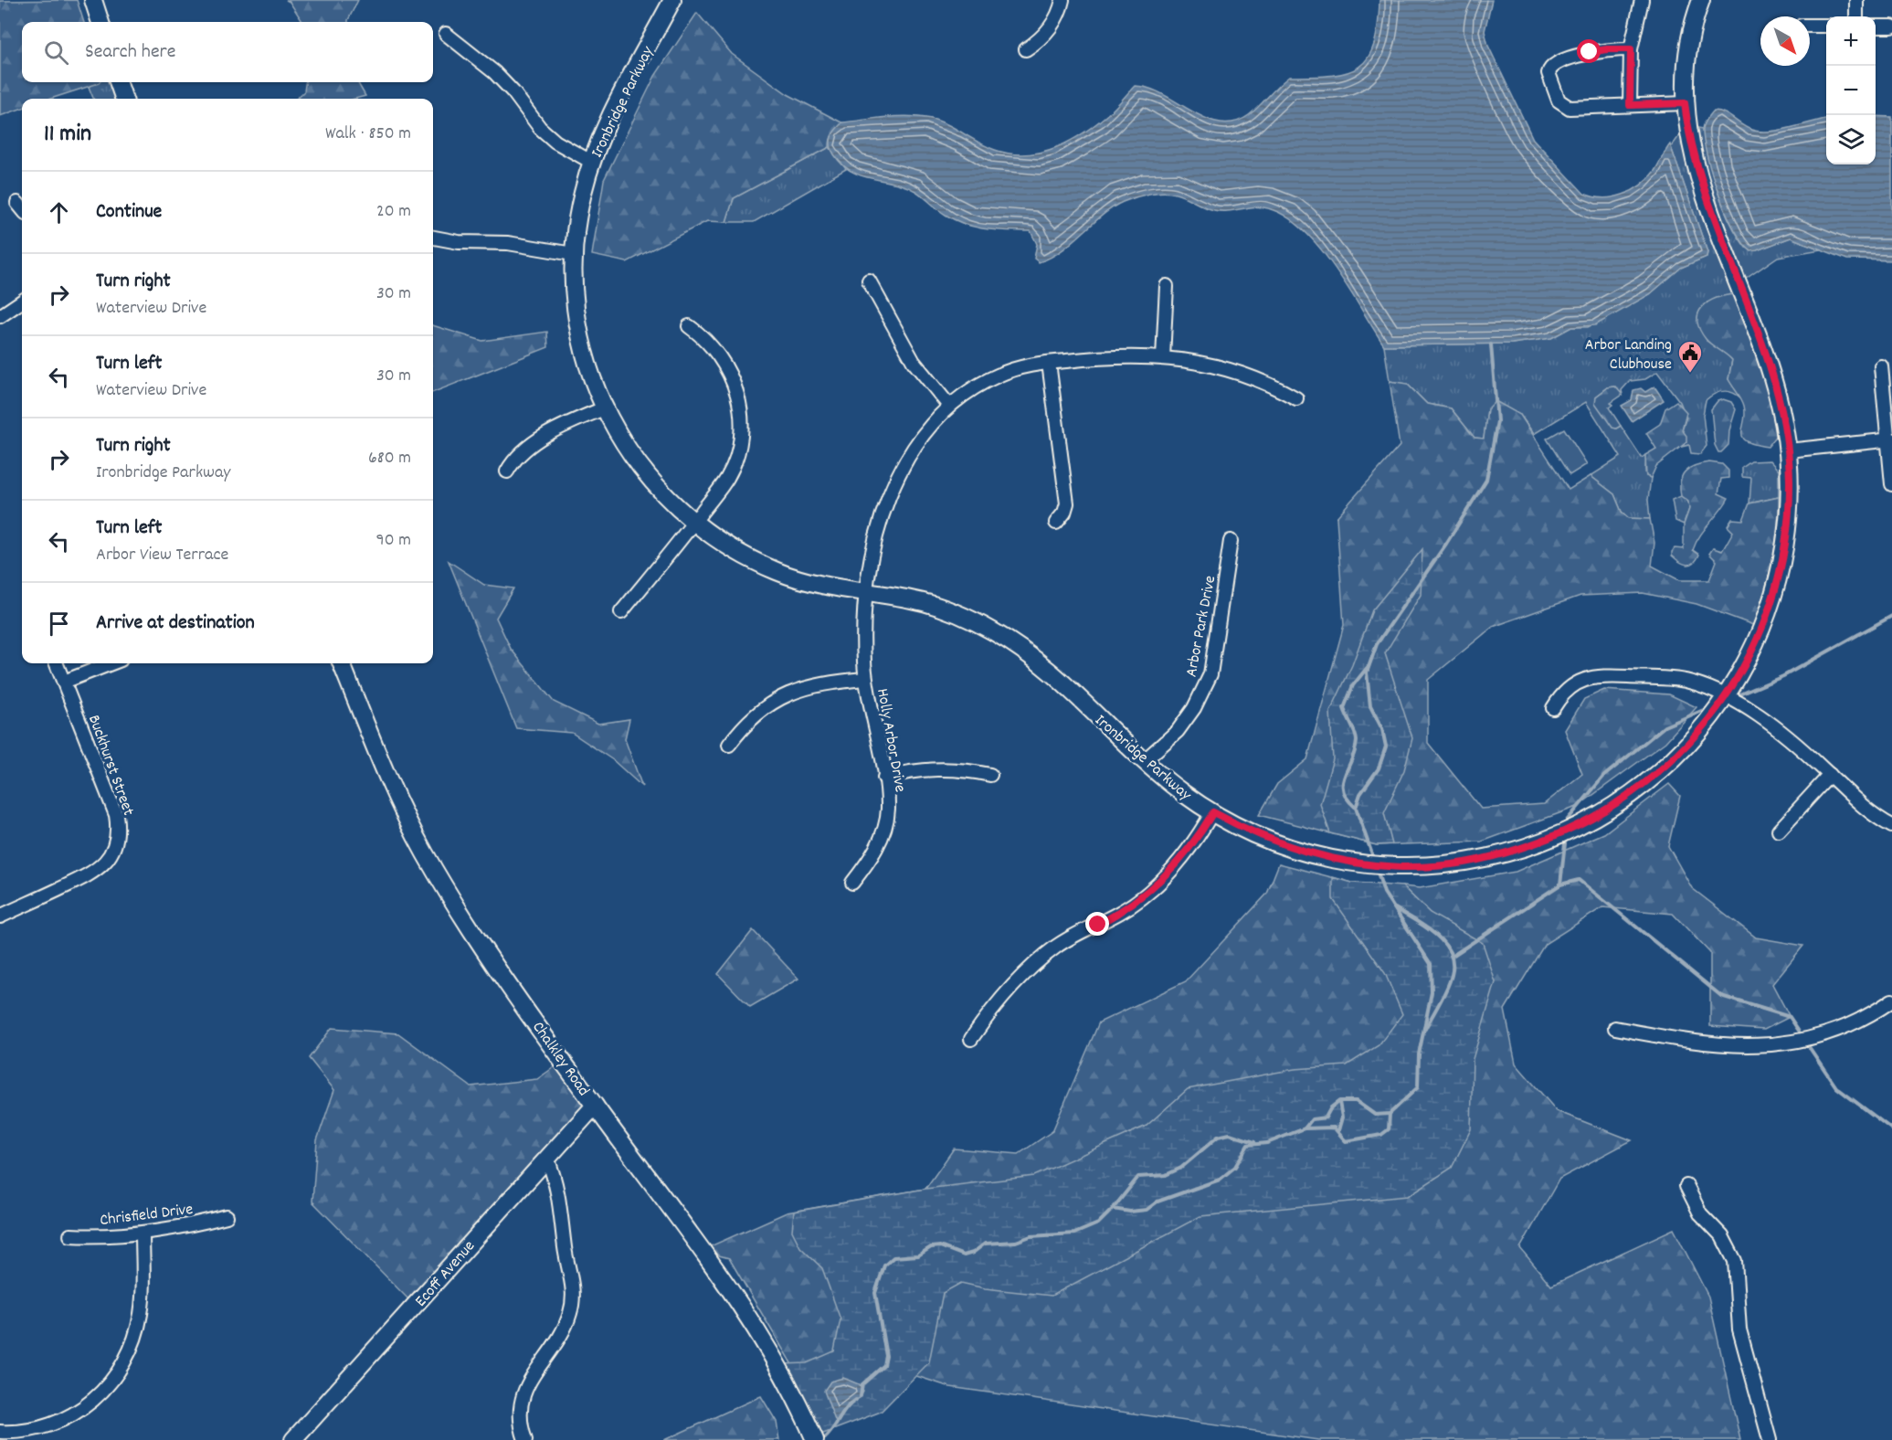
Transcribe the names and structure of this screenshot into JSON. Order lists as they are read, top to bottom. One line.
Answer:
{"streets":{"street":["Ironbridge Parkway","Arbor Park Drive","Holly Arbor Drive","Buckhurst Street","Chalkley Road","Chrisfield Drive","Ecoff Avenue"]},"crossings":[["Ironbridge Parkway","Arbor Park Drive"],["Ironbridge Parkway","Holly Arbor Drive"],["Chalkley Road","Ecoff Avenue"]],"places":{"public building":["Arbor Landing Clubhouse"]},"north":"bottom right","page":{"map_buttons":["+","−"],"search":"Search here","heading":["11 min","Walk · 850 m"],"list":[["Continue","20 m"],["Turn right","Waterview Drive","30 m"],["Turn left","Waterview Drive","30 m"],["Turn right","Ironbridge Parkway","680 m"],["Turn left","Arbor View Terrace","90 m"],"Arrive at destination"]}}
